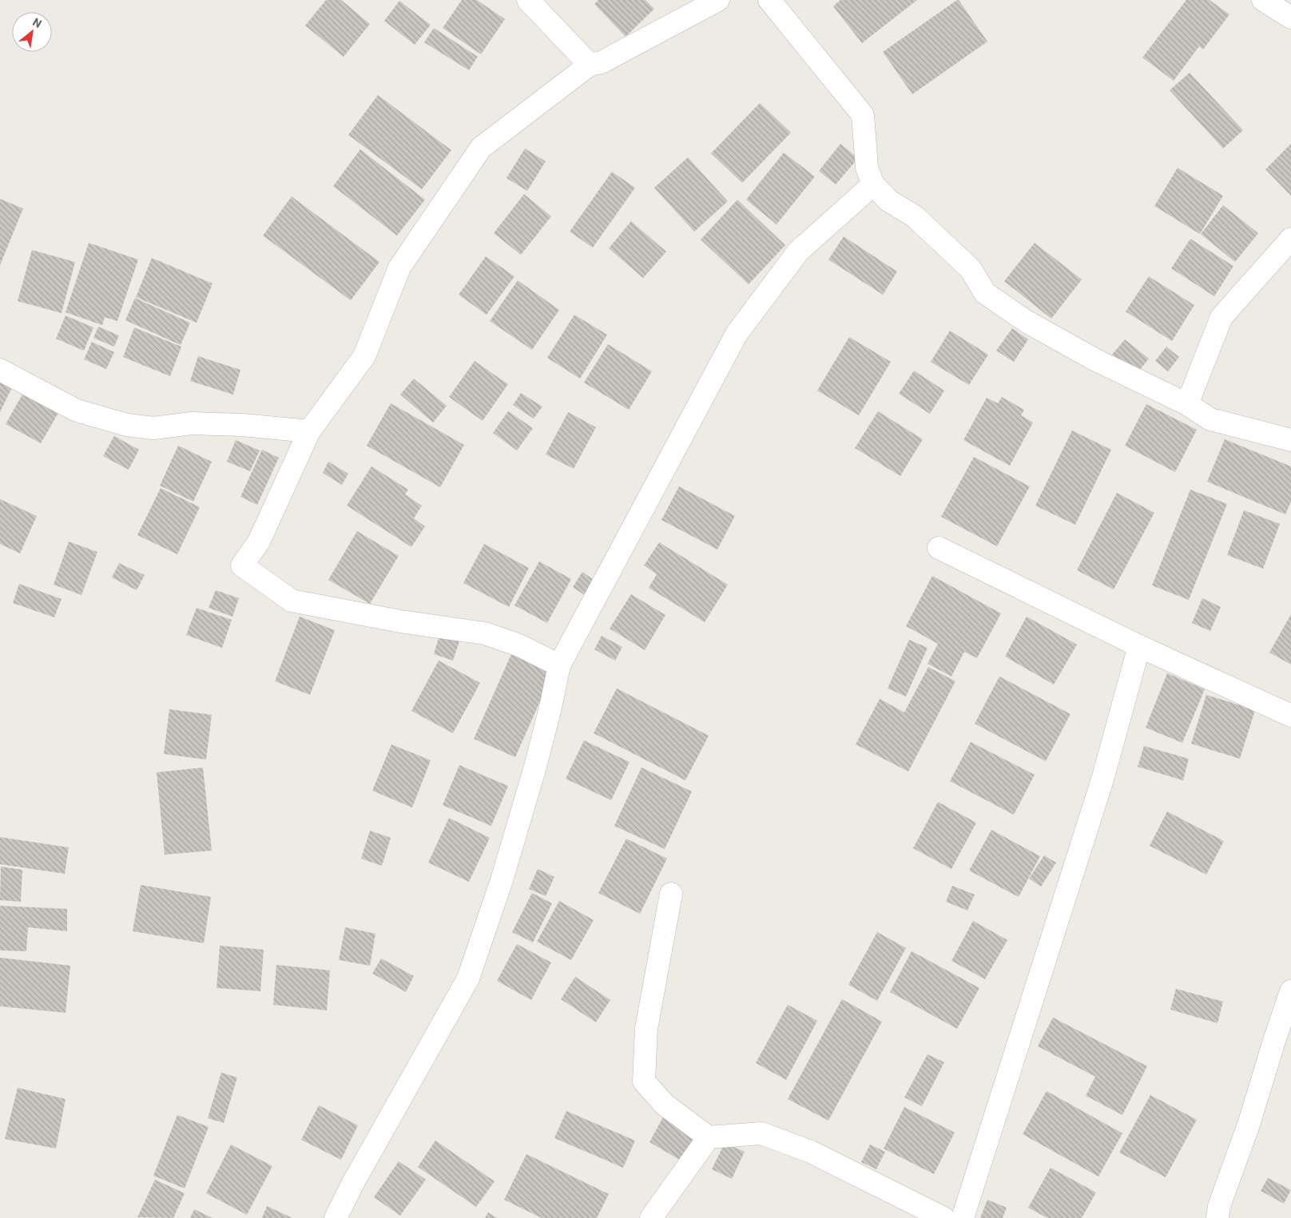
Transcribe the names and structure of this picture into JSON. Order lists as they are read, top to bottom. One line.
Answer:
{"north":"top right"}
